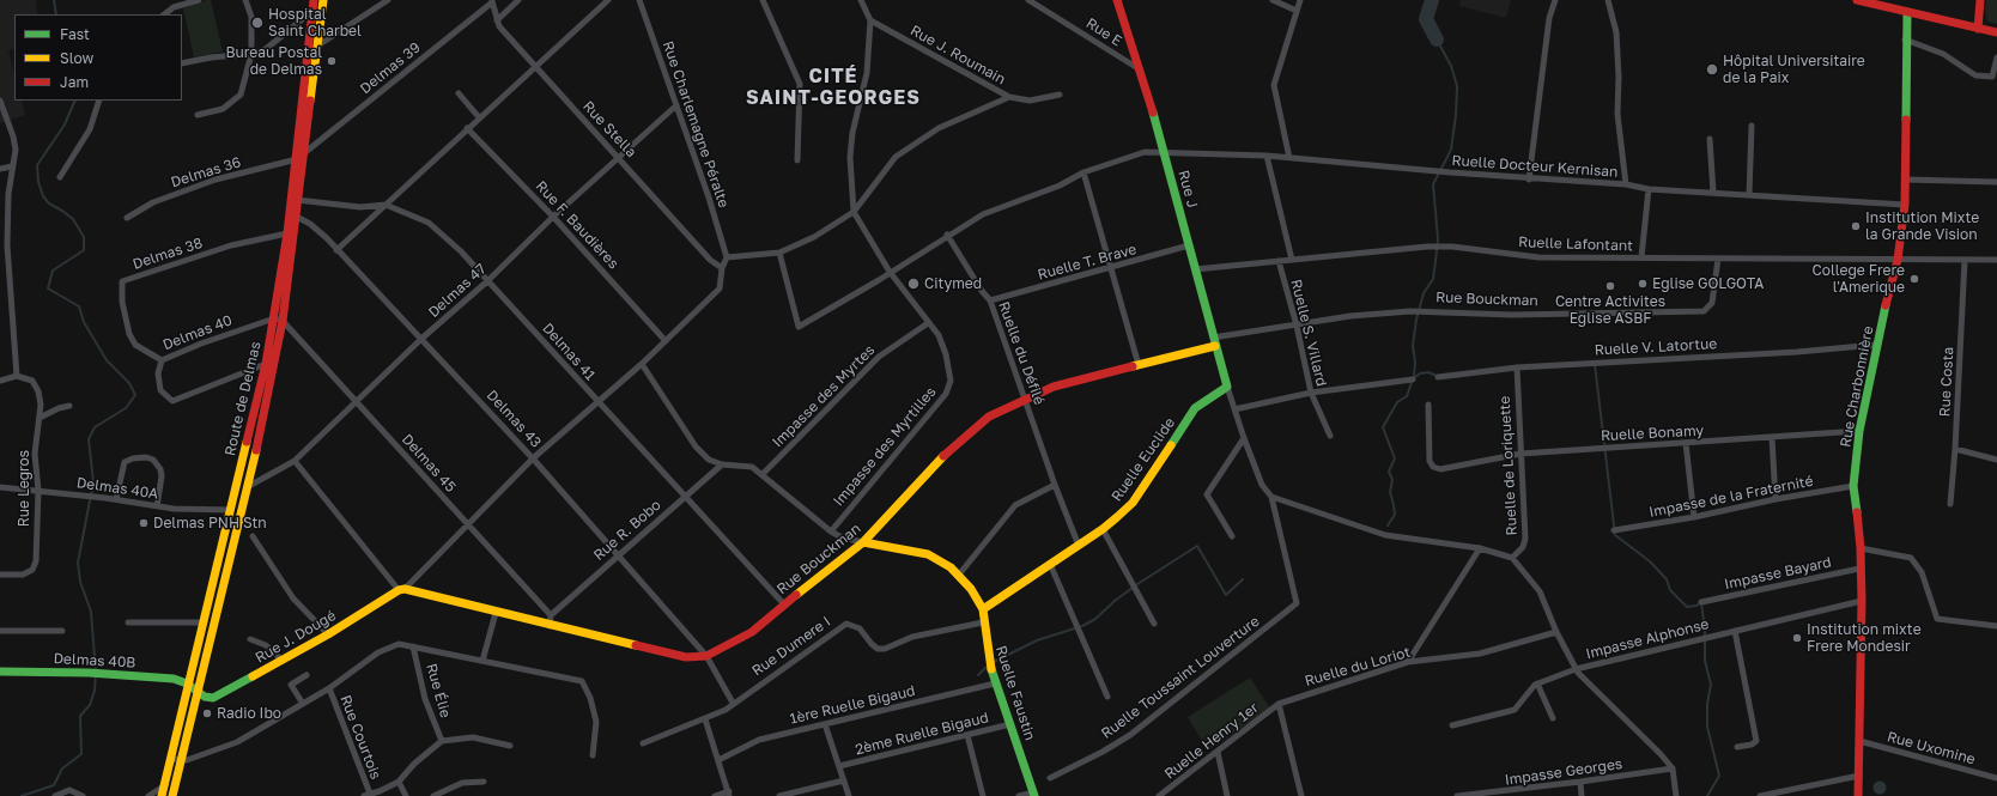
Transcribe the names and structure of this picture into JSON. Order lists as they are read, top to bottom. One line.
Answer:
{"streets":{"street":["Rue E","Rue J. Roumain","Delmas 39","Rue Charlemagne Péralte","Rue Stella","Ruelle Docteur Kernisan","Delmas 36","Rue J","Rue F. Baudières","Ruelle Lafontant","Delmas 38","Ruelle T. Brave","Delmas 47","Rue Bouckman","Delmas 40","Ruelle S. Villard","Ruelle V. Latortue","Delmas 41","Ruelle du Défilé","Rue Costa","Rue Charbonnière","Impasse des Myrtes","Route de Delmas","Delmas 43","Ruelle Bonamy","Impasse des Myrtilles","Ruelle Euclide","Delmas 45","Ruelle de Loriquette","Rue Legros","Delmas 40A","Impasse de la Fraternité","Rue R. Bobo","Impasse Bayard","Rue J. Dougé","Impasse Alphonse","Rue Dumere I","Delmas 40B","Ruelle du Loriot","Ruelle Toussaint Louverture","Rue Élie","Ruelle Faustin","1ère Ruelle Bigaud","2ème Ruelle Bigaud","Rue Courtois","Ruelle Henry 1er","Rue Uxomine","Impasse Georges"]},"crossings":[["Rue E","Rue J"],["Delmas 39","Rue Stella"],["Delmas 39","Delmas 36"],["Delmas 39","Route de Delmas"],["Rue Charlemagne Péralte","Delmas 47"],["Rue Stella","Delmas 47"],["Ruelle Docteur Kernisan","Rue J"],["Ruelle Docteur Kernisan","Ruelle S. Villard"],["Ruelle Docteur Kernisan","Rue Charbonnière"],["Delmas 36","Route de Delmas"],["Rue J","Ruelle Lafontant"],["Rue J","Ruelle T. Brave"],["Rue J","Rue Bouckman"],["Rue J","Ruelle Euclide"],["Rue F. Baudières","Delmas 47"],["Ruelle Lafontant","Rue Bouckman"],["Ruelle Lafontant","Ruelle S. Villard"],["Ruelle Lafontant","Rue Costa"],["Ruelle Lafontant","Rue Charbonnière"],["Delmas 38","Delmas 40"],["Delmas 38","Route de Delmas"],["Ruelle T. Brave","Ruelle du Défilé"],["Delmas 47","Delmas 41"],["Delmas 47","Route de Delmas"],["Delmas 47","Delmas 43"],["Delmas 47","Delmas 45"],["Rue Bouckman","Ruelle S. Villard"],["Rue Bouckman","Delmas 41"],["Rue Bouckman","Ruelle du Défilé"],["Rue Bouckman","Delmas 43"],["Rue Bouckman","Rue J. Dougé"],["Delmas 40","Route de Delmas"],["Delmas 40","Delmas 45"],["Ruelle V. Latortue","Rue Charbonnière"],["Ruelle V. Latortue","Ruelle de Loriquette"],["Delmas 41","Route de Delmas"],["Delmas 41","Rue R. Bobo"],["Ruelle du Défilé","Ruelle Euclide"],["Rue Charbonnière","Ruelle Bonamy"],["Rue Charbonnière","Impasse de la Fraternité"],["Rue Charbonnière","Impasse Bayard"],["Rue Charbonnière","Impasse Alphonse"],["Rue Charbonnière","Rue Uxomine"],["Impasse des Myrtes","Impasse des Myrtilles"],["Route de Delmas","Delmas 43"],["Route de Delmas","Delmas 45"],["Route de Delmas","Delmas 40A"],["Route de Delmas","Rue J. Dougé"],["Route de Delmas","Delmas 40B"],["Delmas 43","Rue R. Bobo"],["Delmas 43","Rue Dumere I"],["Ruelle Bonamy","Ruelle de Loriquette"],["Ruelle Euclide","Ruelle Faustin"],["Delmas 45","Rue R. Bobo"],["Rue Legros","Delmas 40A"],["Rue Dumere I","Ruelle Faustin"],["Ruelle du Loriot","Ruelle Henry 1er"],["Ruelle Faustin","1ère Ruelle Bigaud"],["Ruelle Faustin","2ème Ruelle Bigaud"]],"districts":["CITÉ SAINT-GEORGES"],"places":["Hospital Saint Charbel","Bureau Postal de Delmas","Hôpital Universitaire de la Paix","Institution Mixte la Grande Vision","College Frere l'Amerique","Citymed","Eglise GOLGOTA","Centre Activites Eglise ASBF","Delmas PNH Stn","Institution mixte Frere Mondesir","Radio Ibo"],"legend":["Fast","Slow","Jam"]}
